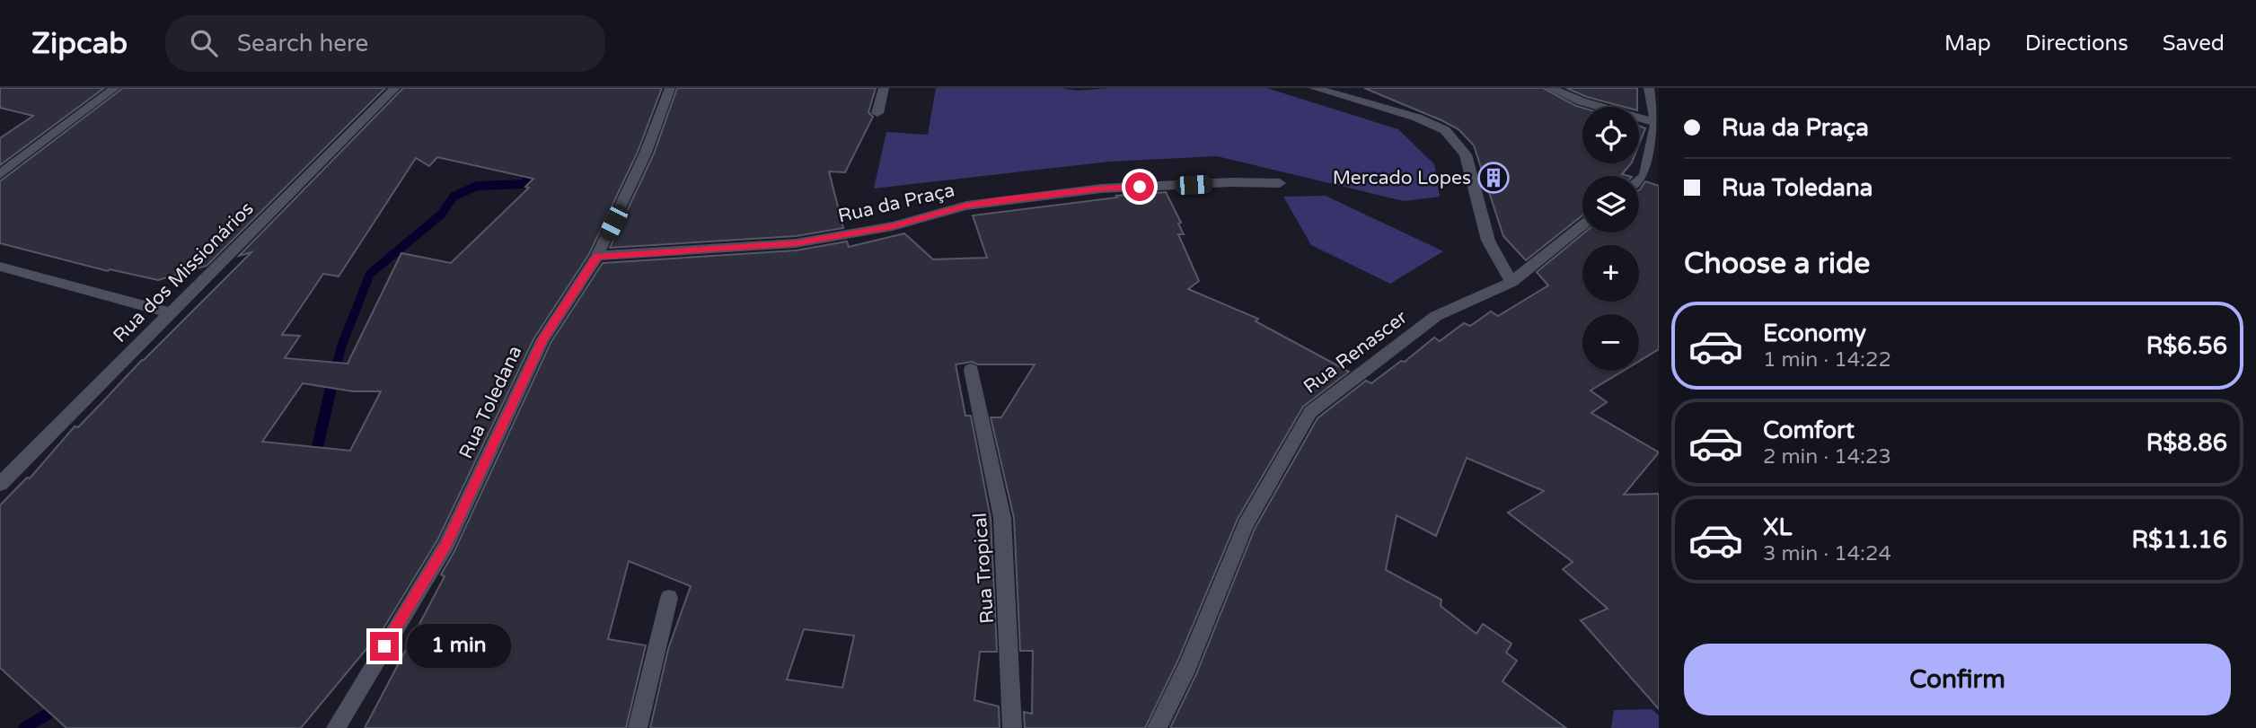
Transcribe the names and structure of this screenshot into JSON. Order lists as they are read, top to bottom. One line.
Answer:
{"streets":{"street":["Rua da Praça","Rua dos Missionários","Rua Renascer","Rua Toledana","Rua Tropical"]},"crossings":[["Rua da Praça","Rua Toledana"]],"places":{"building":["Mercado Lopes"]},"page":{"header":"Zipcab","search":"Search here","nav":["Map","Directions","Saved"],"banner":["Rua da Praça","Rua Toledana"],"map_buttons":["+","−"],"heading":"Choose a ride","list":[{"name":"Economy","note":"1 min · 14:22","value":"R$6.56"},{"name":"Comfort","note":"2 min · 14:23","value":"R$8.86"},{"name":"XL","note":"3 min · 14:24","value":"R$11.16"}],"bubble":"1 min","buttons":"Confirm"}}
